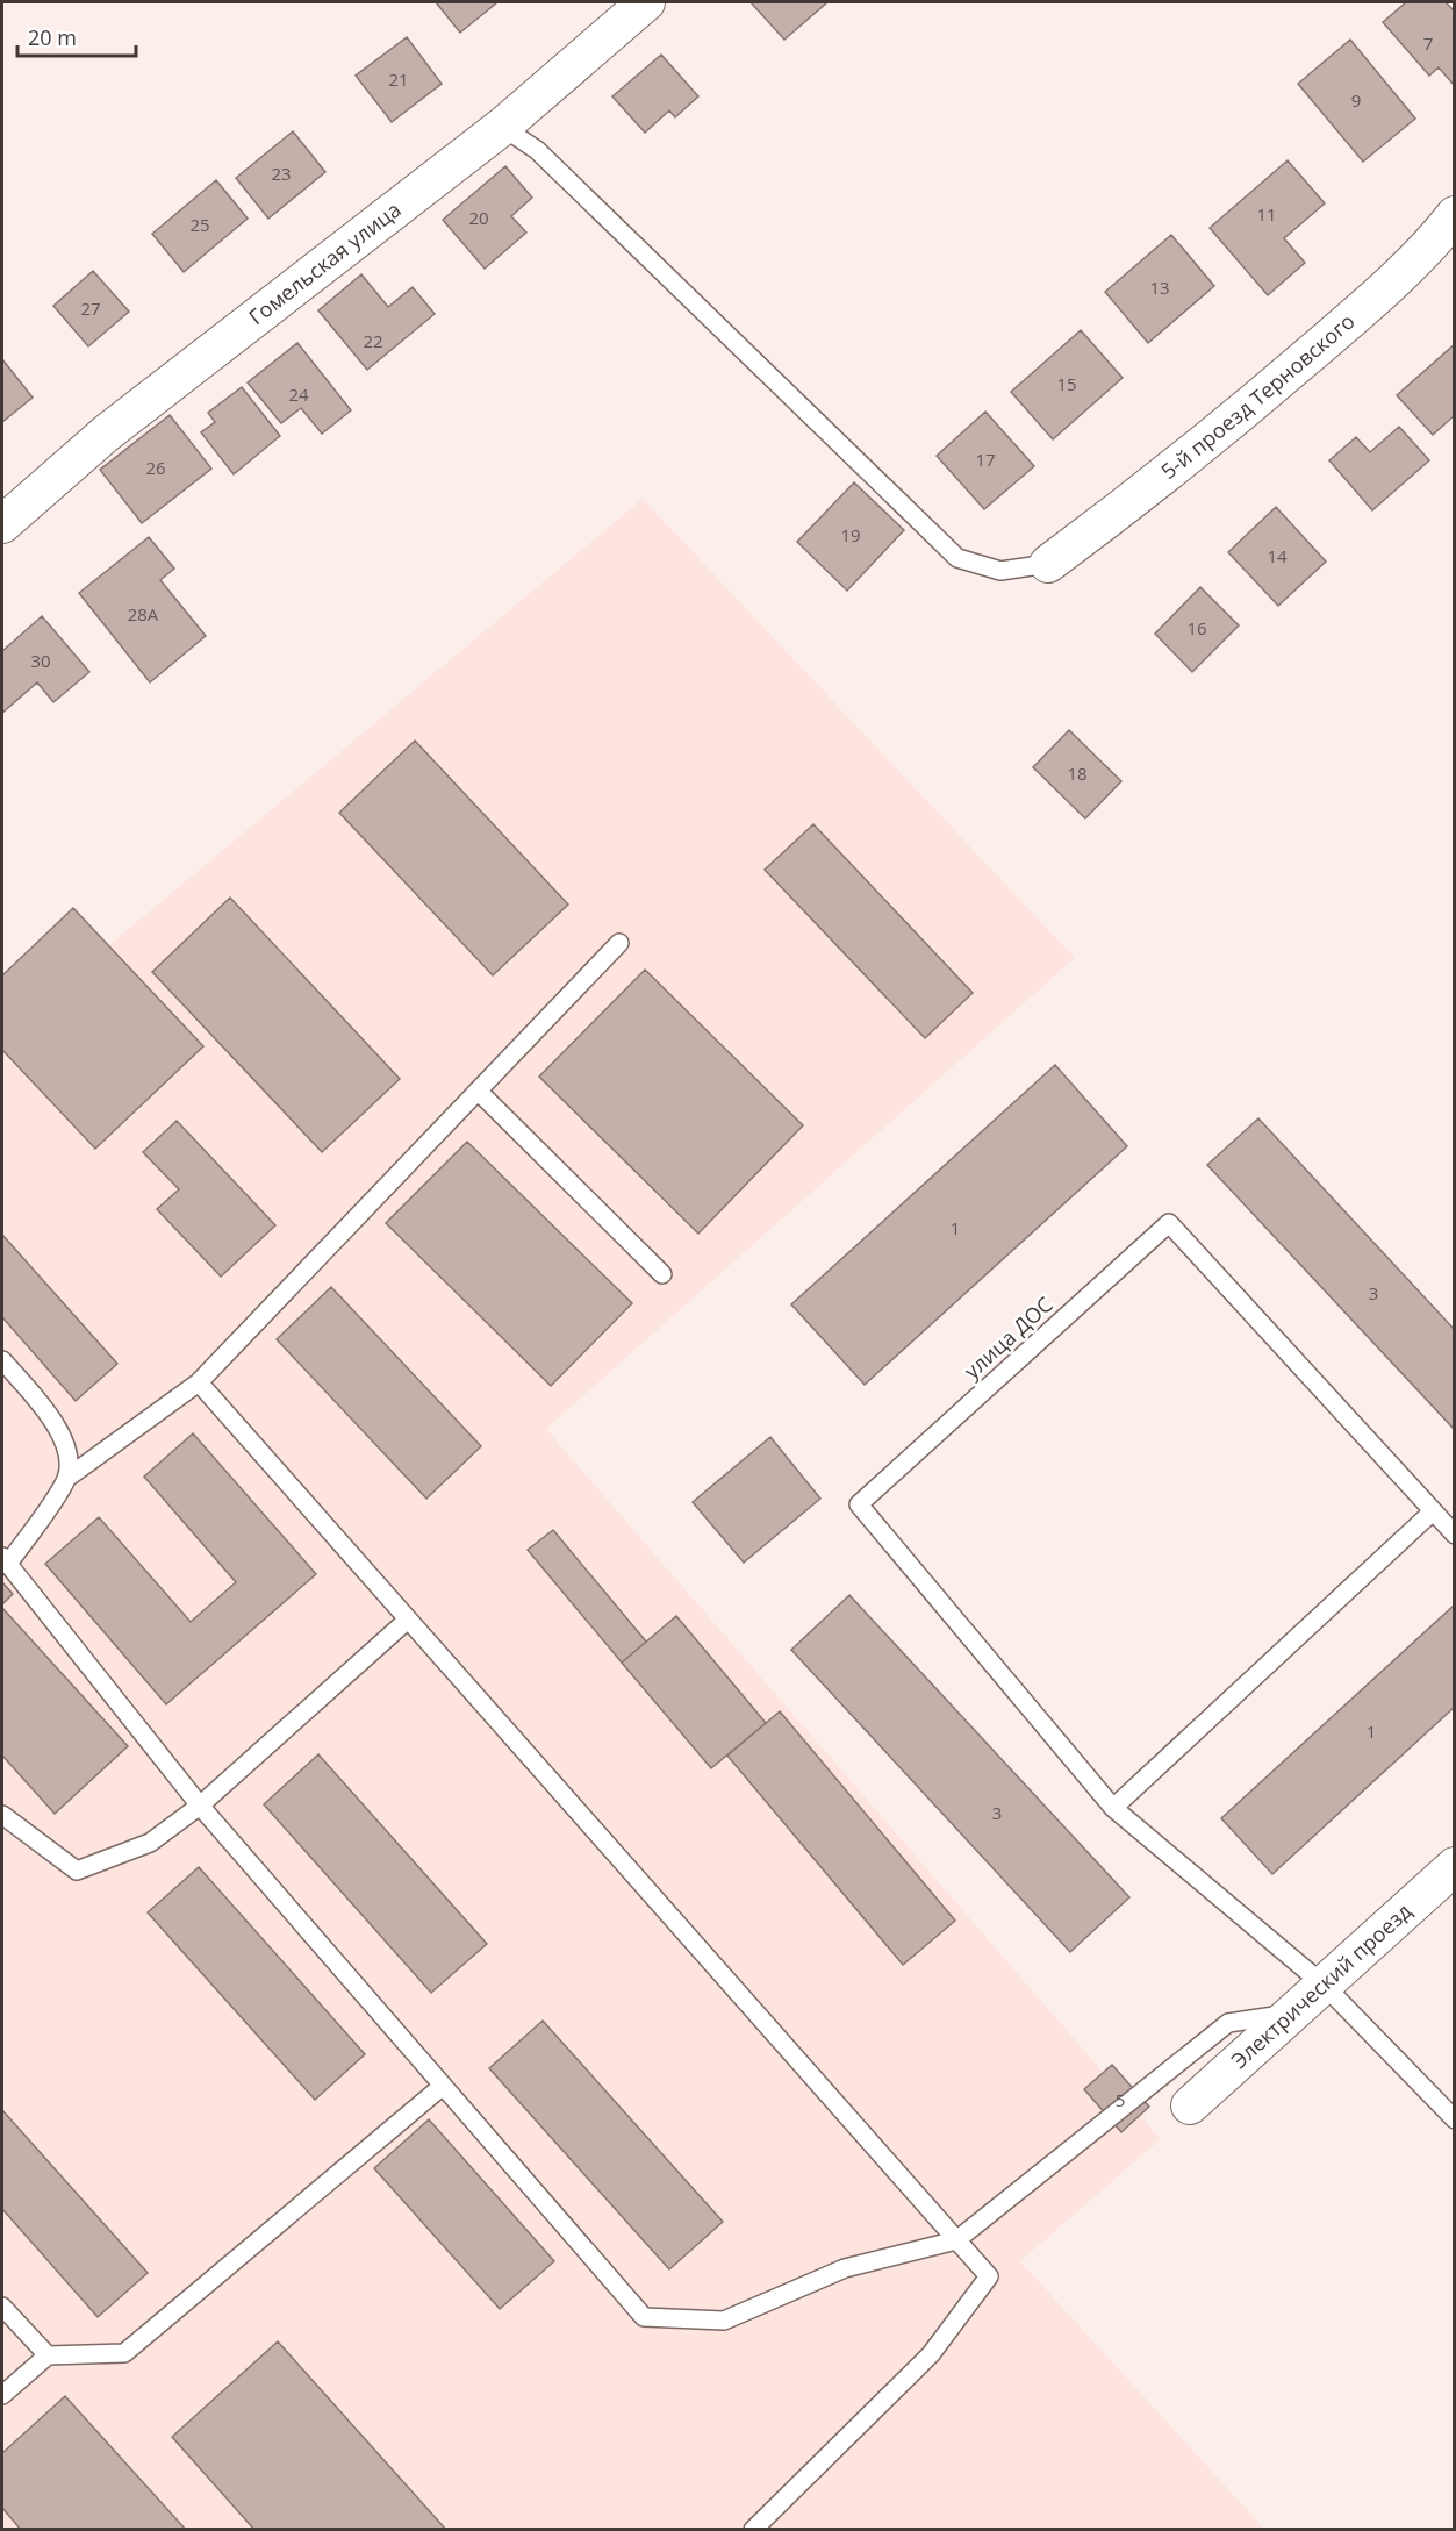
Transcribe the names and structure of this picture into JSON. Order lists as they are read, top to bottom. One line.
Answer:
{"streets":{"street":["Гомельская улица","5-й проезд Терновского","Электрический проезд"],"lane":["улица ДОС"]},"house_numbers":["7","21","9","23","11","20","25","13","27","22","15","24","17","26","19","14","28А","16","30","18","1","3","1","3","5"],"scale_bar":"20 m"}
